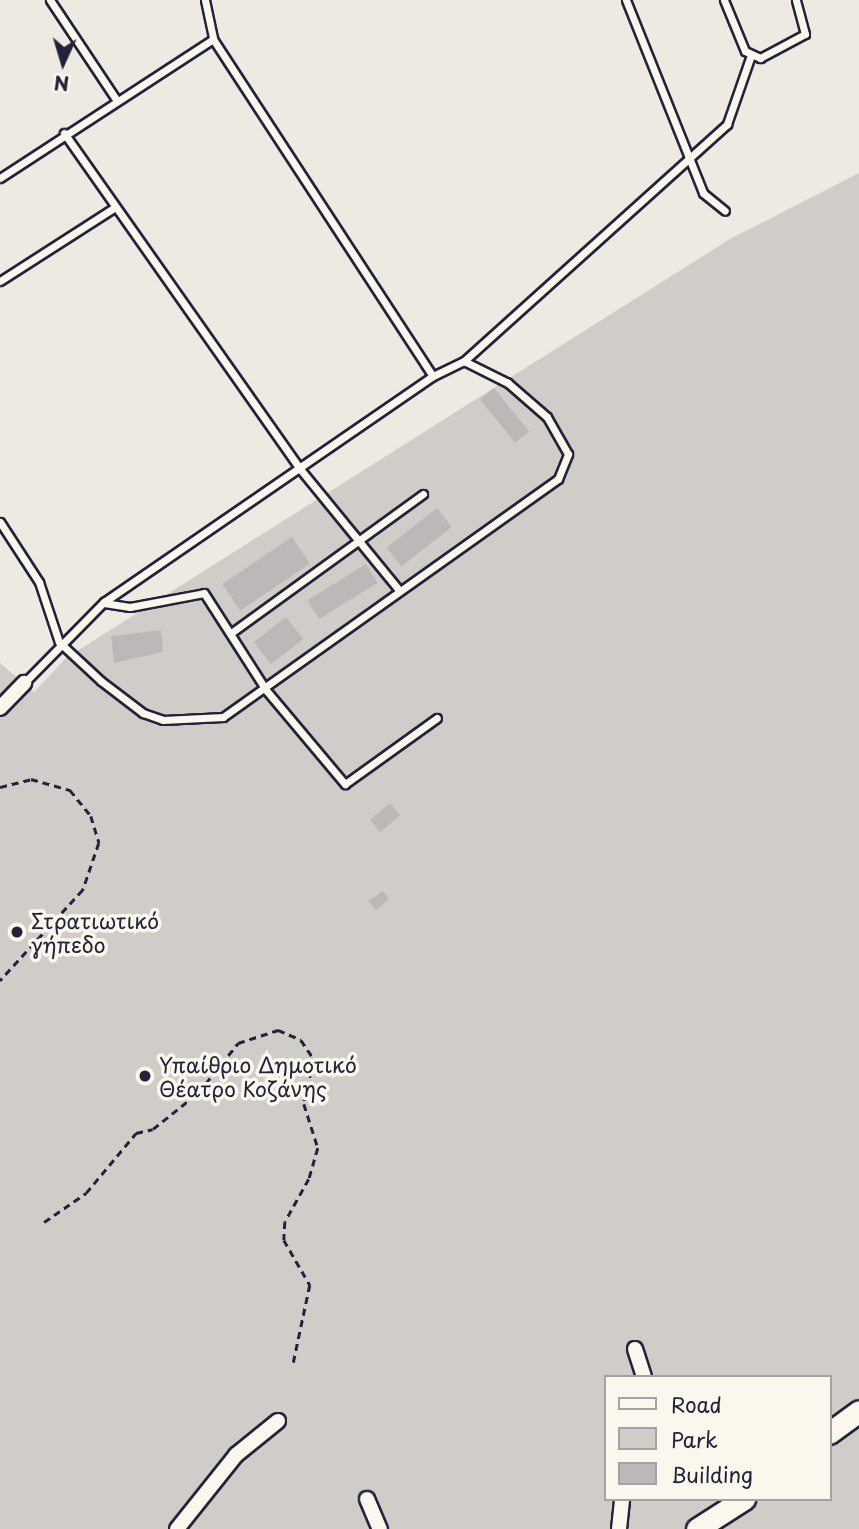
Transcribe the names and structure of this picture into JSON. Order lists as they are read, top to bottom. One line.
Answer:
{"places":["Στρατιωτικό γήπεδο","Υπαίθριο Δημοτικό Θέατρο Κοζάνης"],"legend":["Road","Park","Building"],"north":"bottom"}
